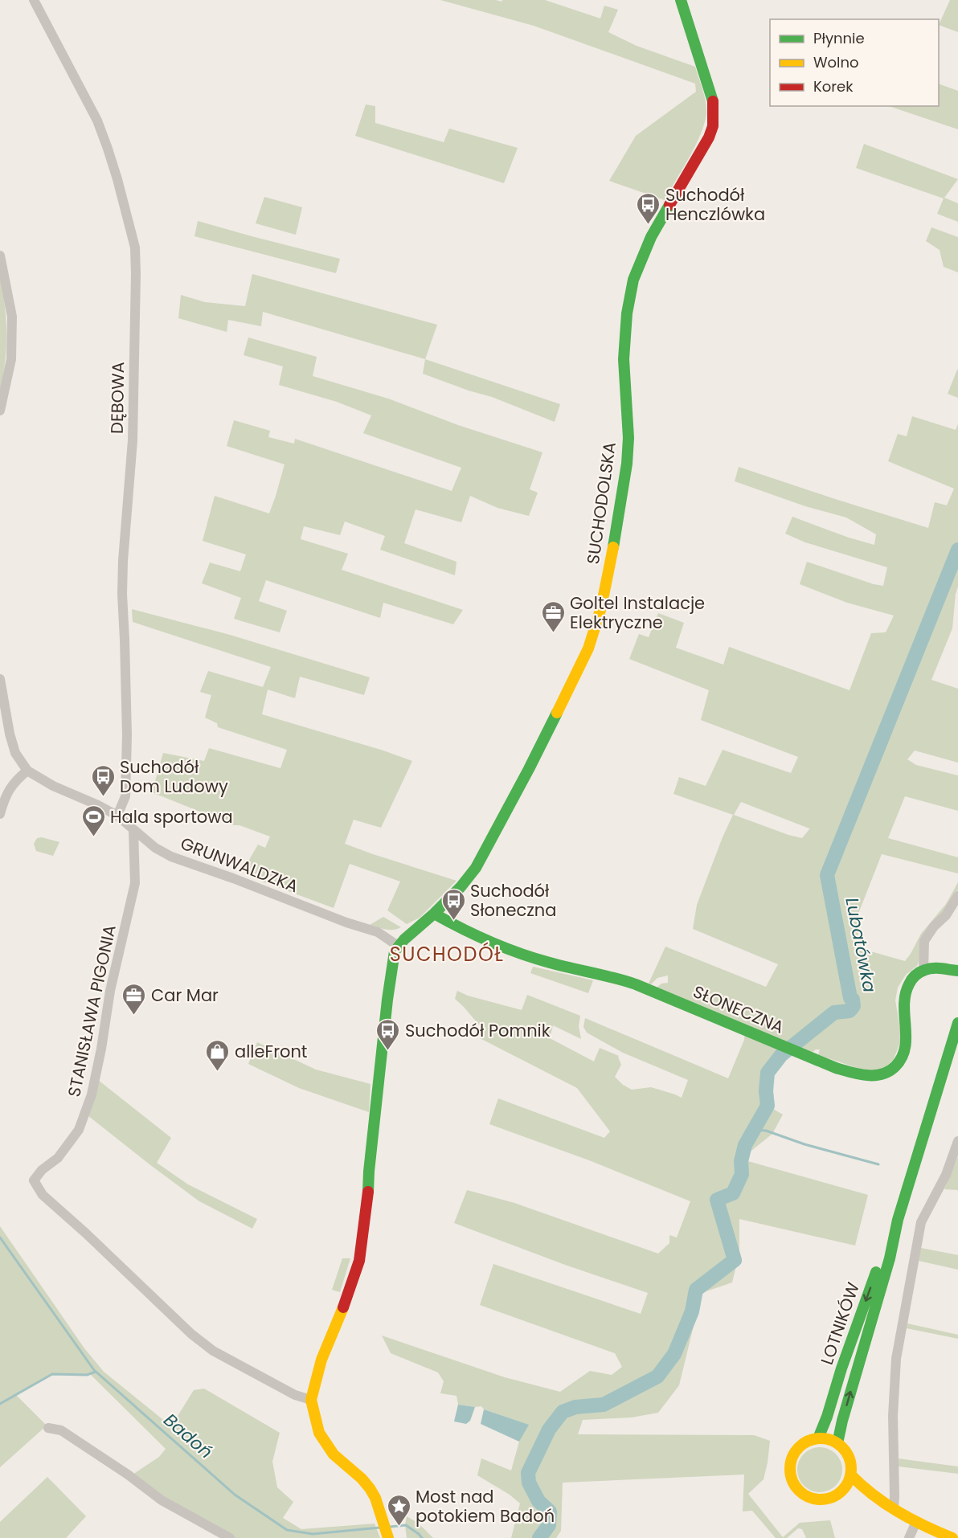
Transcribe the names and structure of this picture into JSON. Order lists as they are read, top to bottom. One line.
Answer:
{"streets":{"street":["DĘBOWA","SUCHODOLSKA","GRUNWALDZKA","SŁONECZNA","STANISŁAWA PIGONIA","LOTNIKÓW"]},"crossings":[["DĘBOWA","GRUNWALDZKA"],["SUCHODOLSKA","GRUNWALDZKA"],["SUCHODOLSKA","SŁONECZNA"],["GRUNWALDZKA","STANISŁAWA PIGONIA"]],"districts":["SUCHODÓŁ"],"water":["Lubatówka","Badoń"],"places":{"bus stop":["Suchodół Henczlówka","Suchodół Dom Ludowy","Suchodół Słoneczna","Suchodół Pomnik"],"office":["Goltel Instalacje Elektryczne","Car Mar"],"sports":["Hala sportowa"],"shop":["alleFront"],"place":["Most nad potokiem Badoń"]},"legend":["Płynnie","Wolno","Korek"]}
